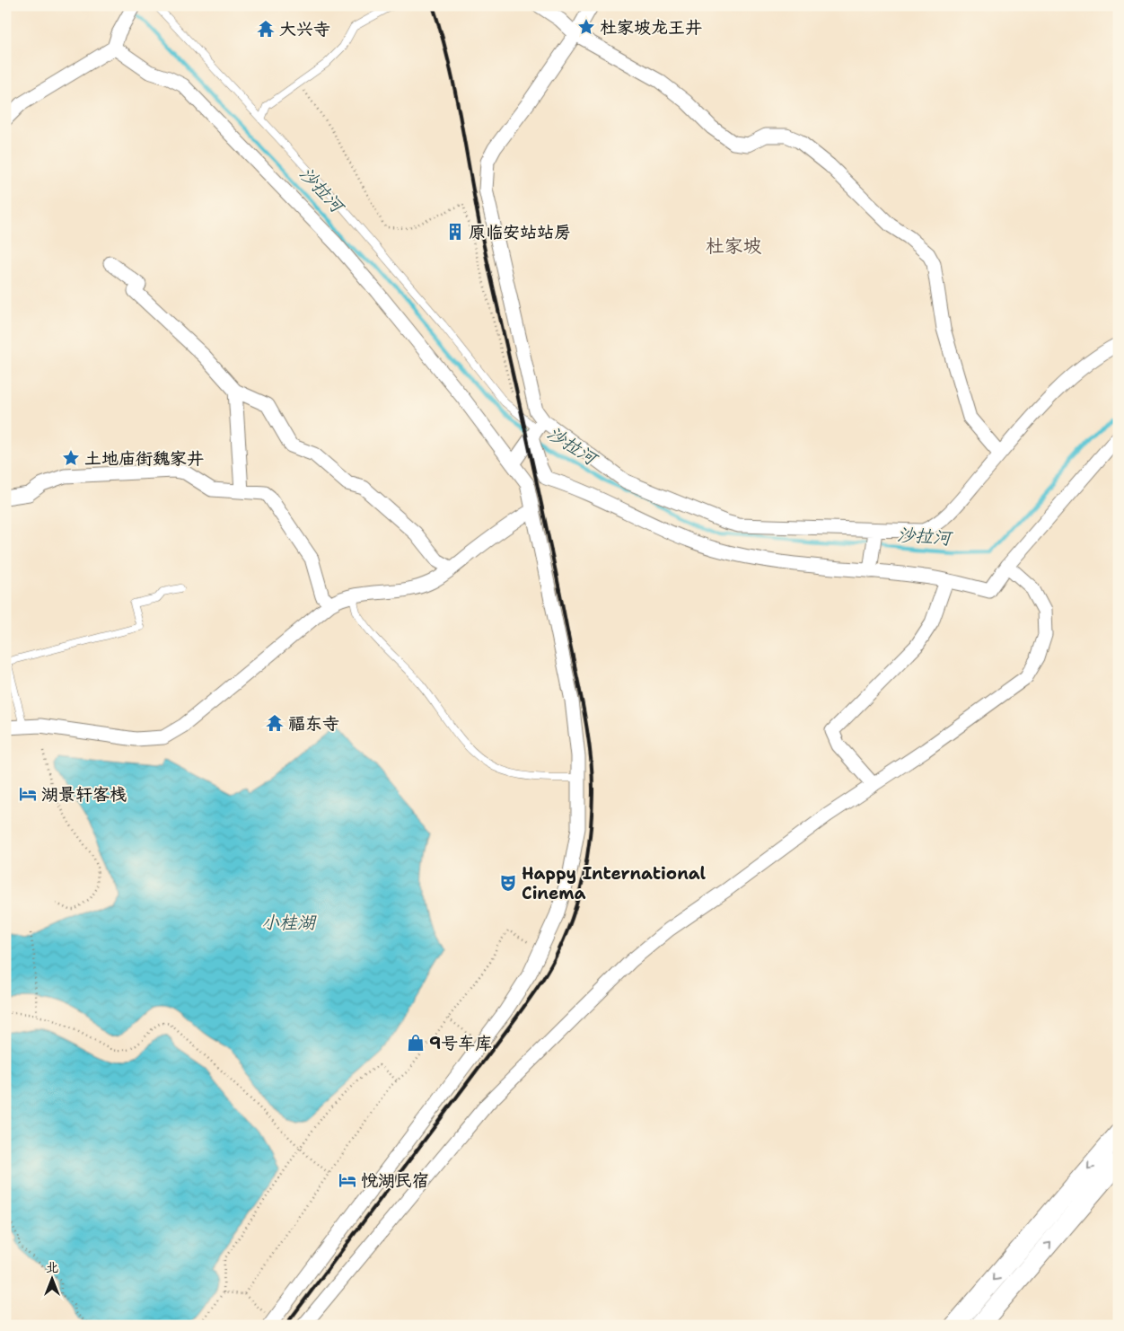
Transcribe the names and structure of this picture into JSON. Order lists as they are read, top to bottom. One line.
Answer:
{"districts":["杜家坡"],"water":["沙拉河","小桂湖"],"places":{"place":["杜家坡龙王井","土地庙街魏家井"],"temple":["大兴寺","福东寺"],"building":["原临安站站房"],"hotel":["湖景轩客栈","悦湖民宿"],"theatre":["Happy International Cinema"],"shop":["9号车库"]},"north":"top"}
